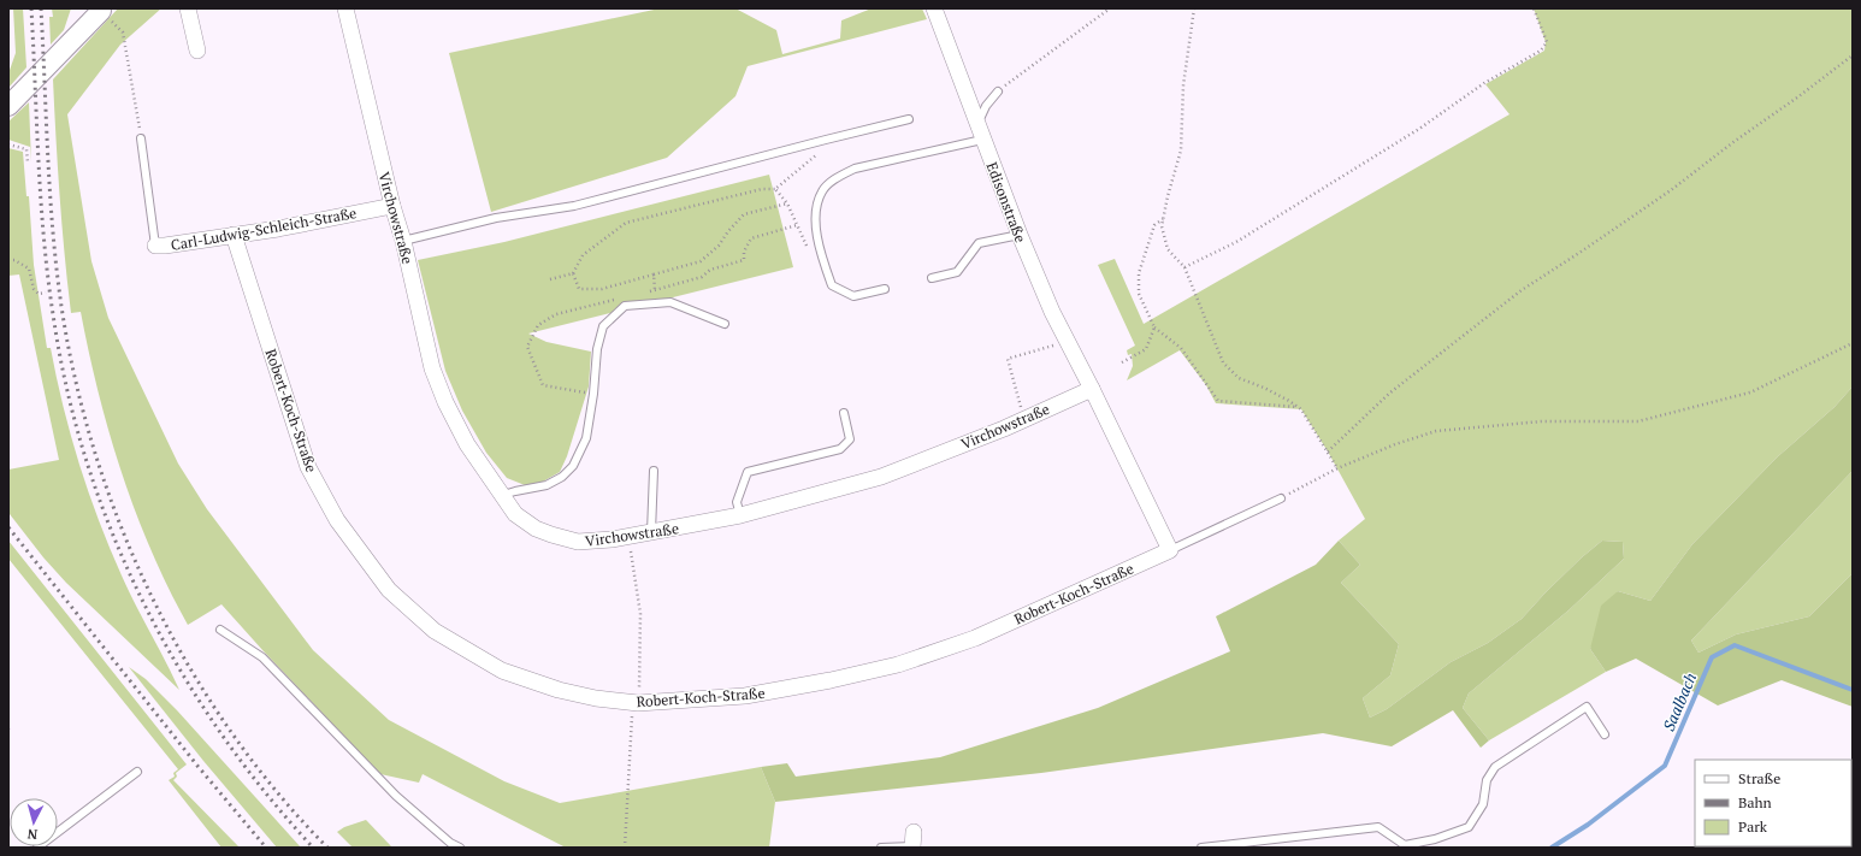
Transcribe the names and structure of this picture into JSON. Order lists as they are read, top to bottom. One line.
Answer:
{"streets":{"street":["Edisonstraße","Virchowstraße","Carl-Ludwig-Schleich-Straße","Robert-Koch-Straße"]},"crossings":[["Edisonstraße","Virchowstraße"],["Virchowstraße","Carl-Ludwig-Schleich-Straße"],["Carl-Ludwig-Schleich-Straße","Robert-Koch-Straße"]],"water":["Saalbach"],"legend":["Straße","Bahn","Park"],"north":"bottom"}
